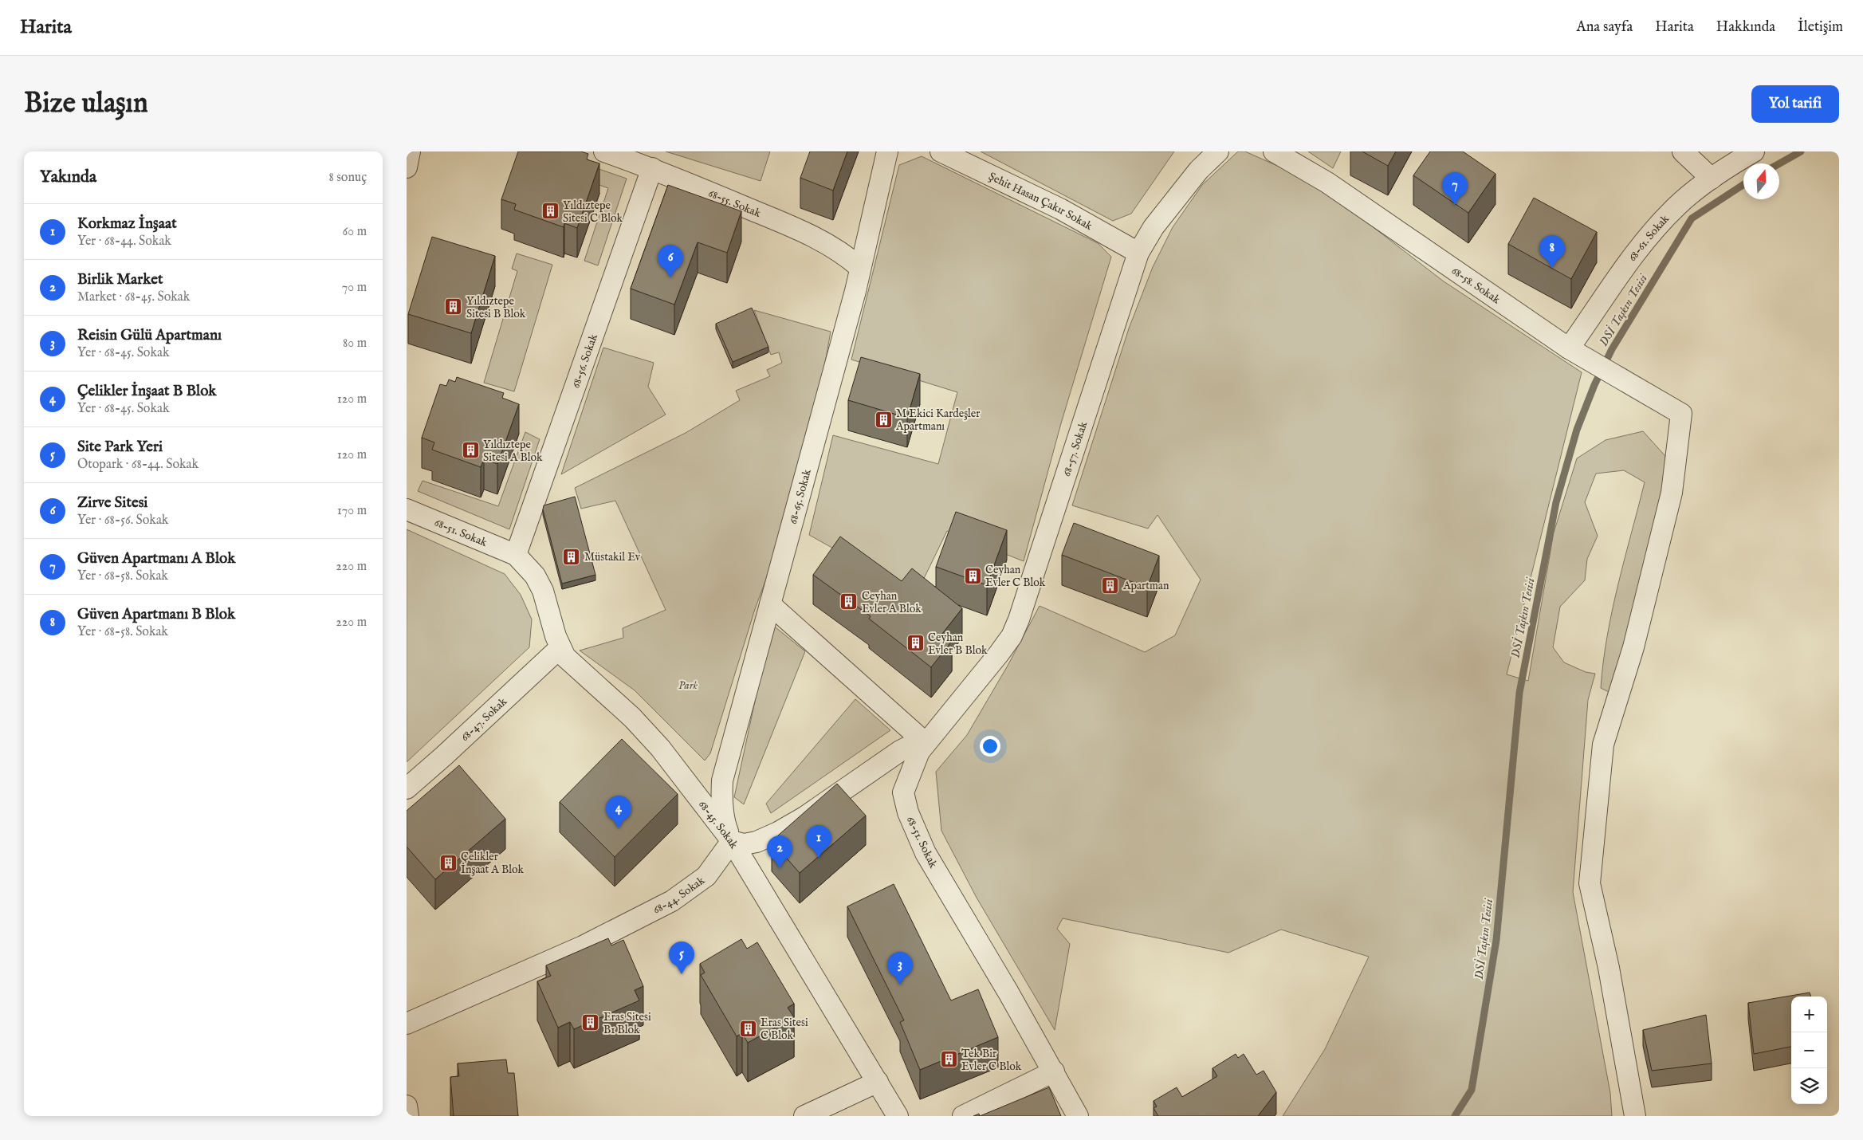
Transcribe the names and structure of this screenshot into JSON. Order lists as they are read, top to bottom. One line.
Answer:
{"streets":{"street":["Şehit Hasan Çakır Sokak","68-55. Sokak","68-61. Sokak","68-58. Sokak","68-56. Sokak","68-57. Sokak","68-65. Sokak","68-51. Sokak","68-47. Sokak","68-45. Sokak","68-44. Sokak"]},"crossings":[["Şehit Hasan Çakır Sokak","68-57. Sokak"],["68-55. Sokak","68-56. Sokak"],["68-55. Sokak","68-65. Sokak"],["68-61. Sokak","68-58. Sokak"],["68-56. Sokak","68-51. Sokak"],["68-56. Sokak","68-45. Sokak"],["68-57. Sokak","68-51. Sokak"],["68-65. Sokak","68-45. Sokak"],["68-65. Sokak","68-44. Sokak"],["68-51. Sokak","68-45. Sokak"],["68-47. Sokak","68-45. Sokak"],["68-45. Sokak","68-44. Sokak"]],"water":["DSİ Taşkın Tesisi"],"parks":["Park"],"places":{"building":["Yıldıztepe Sitesi C Blok","Yıldıztepe Sitesi B Blok","M Ekici Kardeşler Apartmanı","Yıldıztepe Sitesi A Blok","Müstakil Ev","Ceyhan Evler C Blok","Apartman","Ceyhan Evler A Blok","Ceyhan Evler B Blok","Çelikler İnşaat A Blok","Eras Sitesi B1 Blok","Eras Sitesi C Blok","Tek Bir Evler C Blok"]},"north":"top","page":{"header":"Harita","nav":["Ana sayfa","Harita","Hakkında","İletişim"],"buttons":"Yol tarifi","title":"Bize ulaşın","heading":["Yakında","8 sonuç"],"pins":["7","8","6","4","1","2","5","3"],"list":[{"mark":"1","name":"Korkmaz İnşaat","note":"Yer · 68-44. Sokak","value":"60 m"},{"mark":"2","name":"Birlik Market","note":"Market · 68-45. Sokak","value":"70 m"},{"mark":"3","name":"Reisin Gülü Apartmanı","note":"Yer · 68-45. Sokak","value":"80 m"},{"mark":"4","name":"Çelikler İnşaat B Blok","note":"Yer · 68-45. Sokak","value":"120 m"},{"mark":"5","name":"Site Park Yeri","note":"Otopark · 68-44. Sokak","value":"120 m"},{"mark":"6","name":"Zirve Sitesi","note":"Yer · 68-56. Sokak","value":"170 m"},{"mark":"7","name":"Güven Apartmanı A Blok","note":"Yer · 68-58. Sokak","value":"220 m"},{"mark":"8","name":"Güven Apartmanı B Blok","note":"Yer · 68-58. Sokak","value":"220 m"}],"map_buttons":["+","−"]}}
